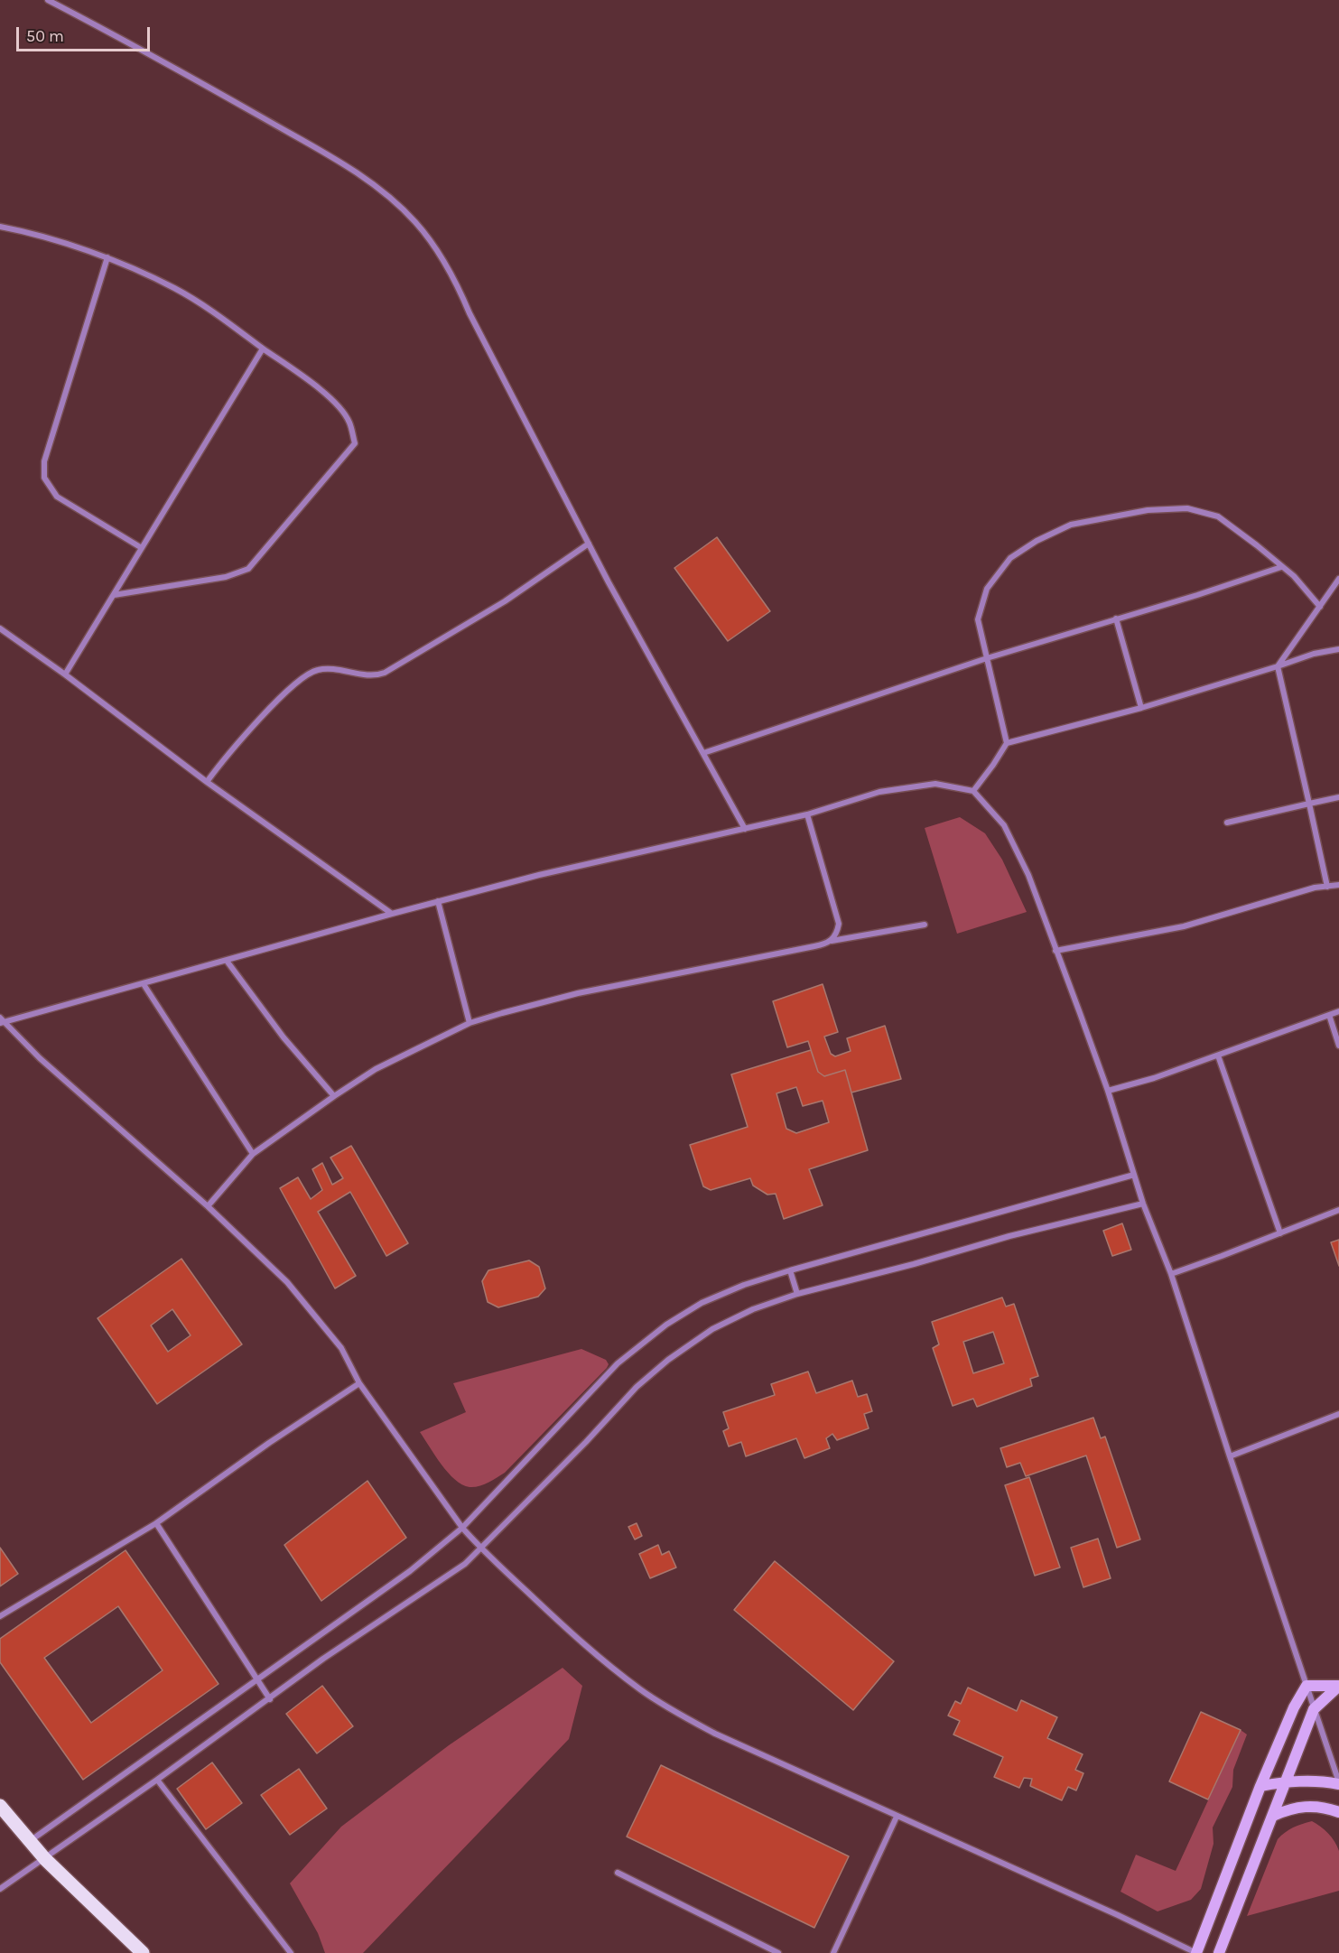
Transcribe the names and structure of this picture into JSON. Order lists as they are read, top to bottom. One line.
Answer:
{"scale_bar":"50 m"}
